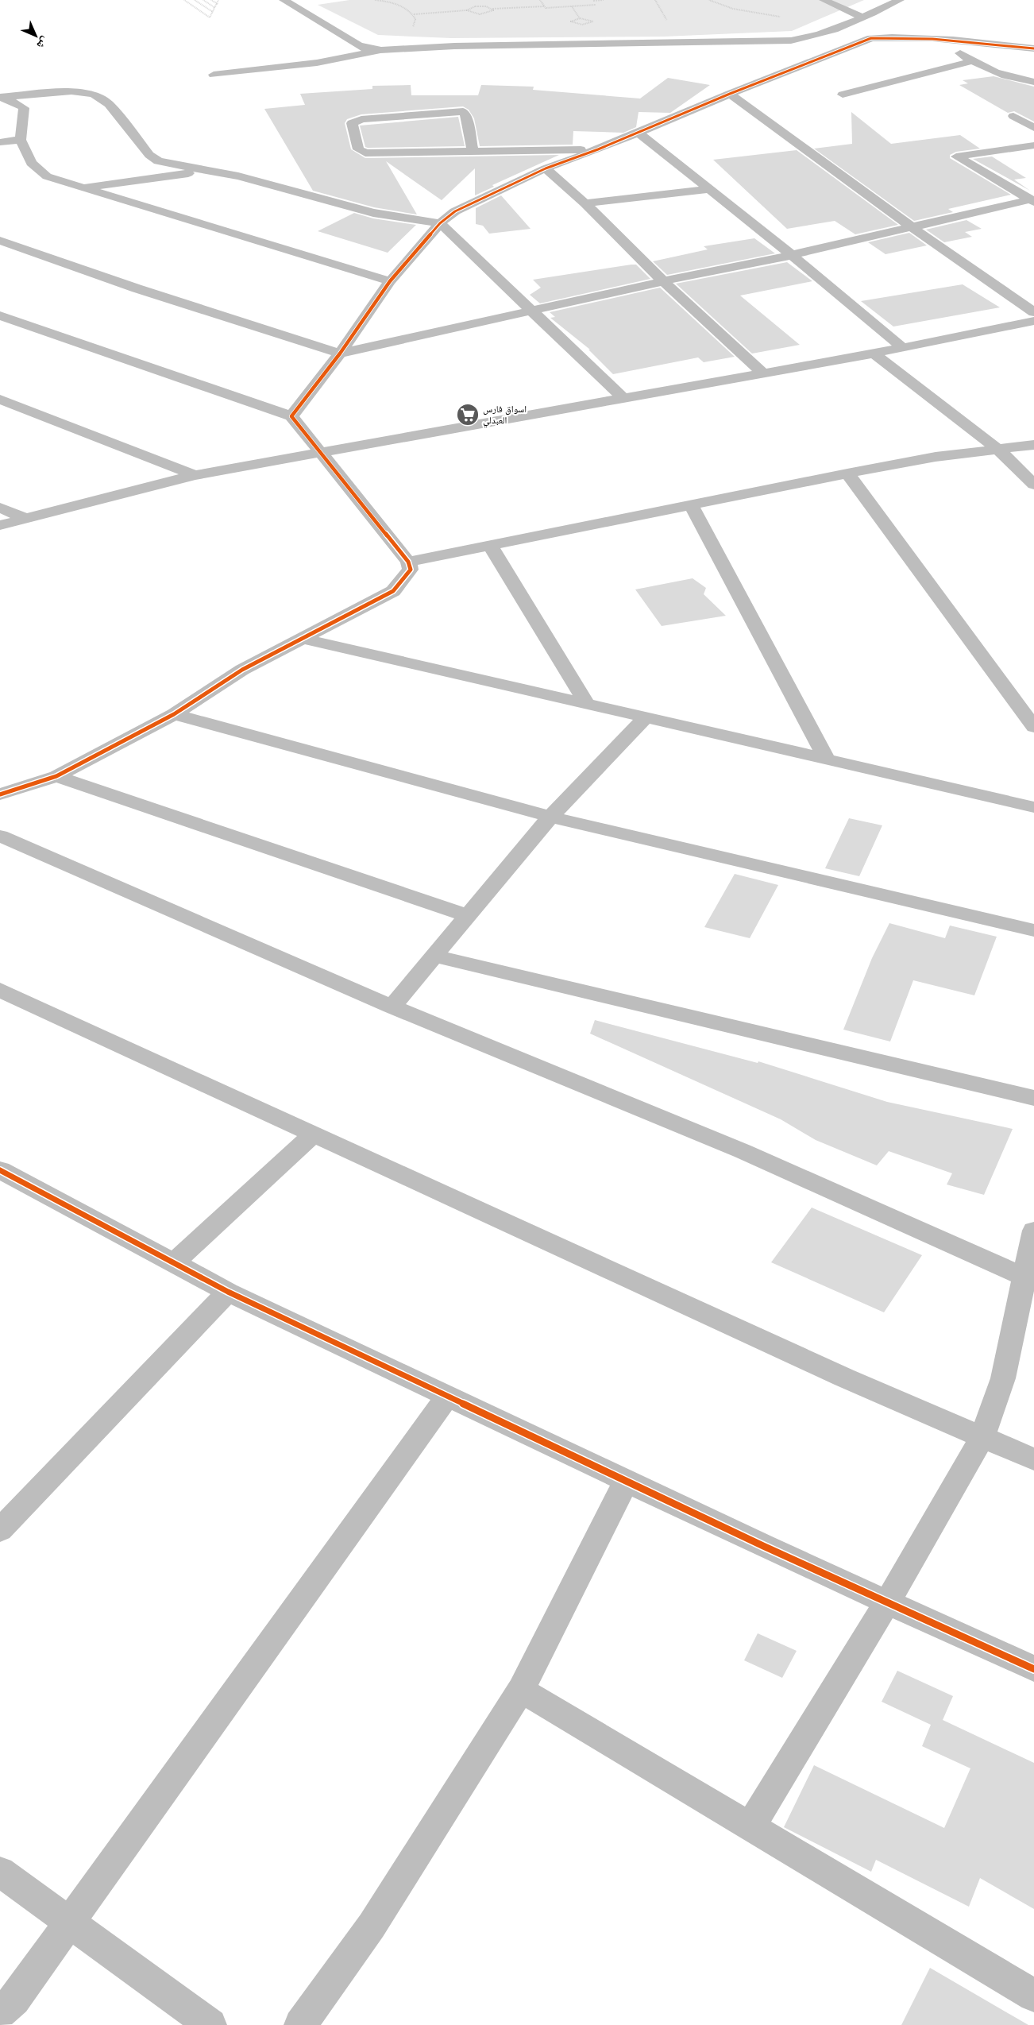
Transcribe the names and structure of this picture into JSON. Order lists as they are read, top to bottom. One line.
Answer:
{"places":{"supermarket":["اسواق فارس العبدلي"]},"north":"bottom right"}
